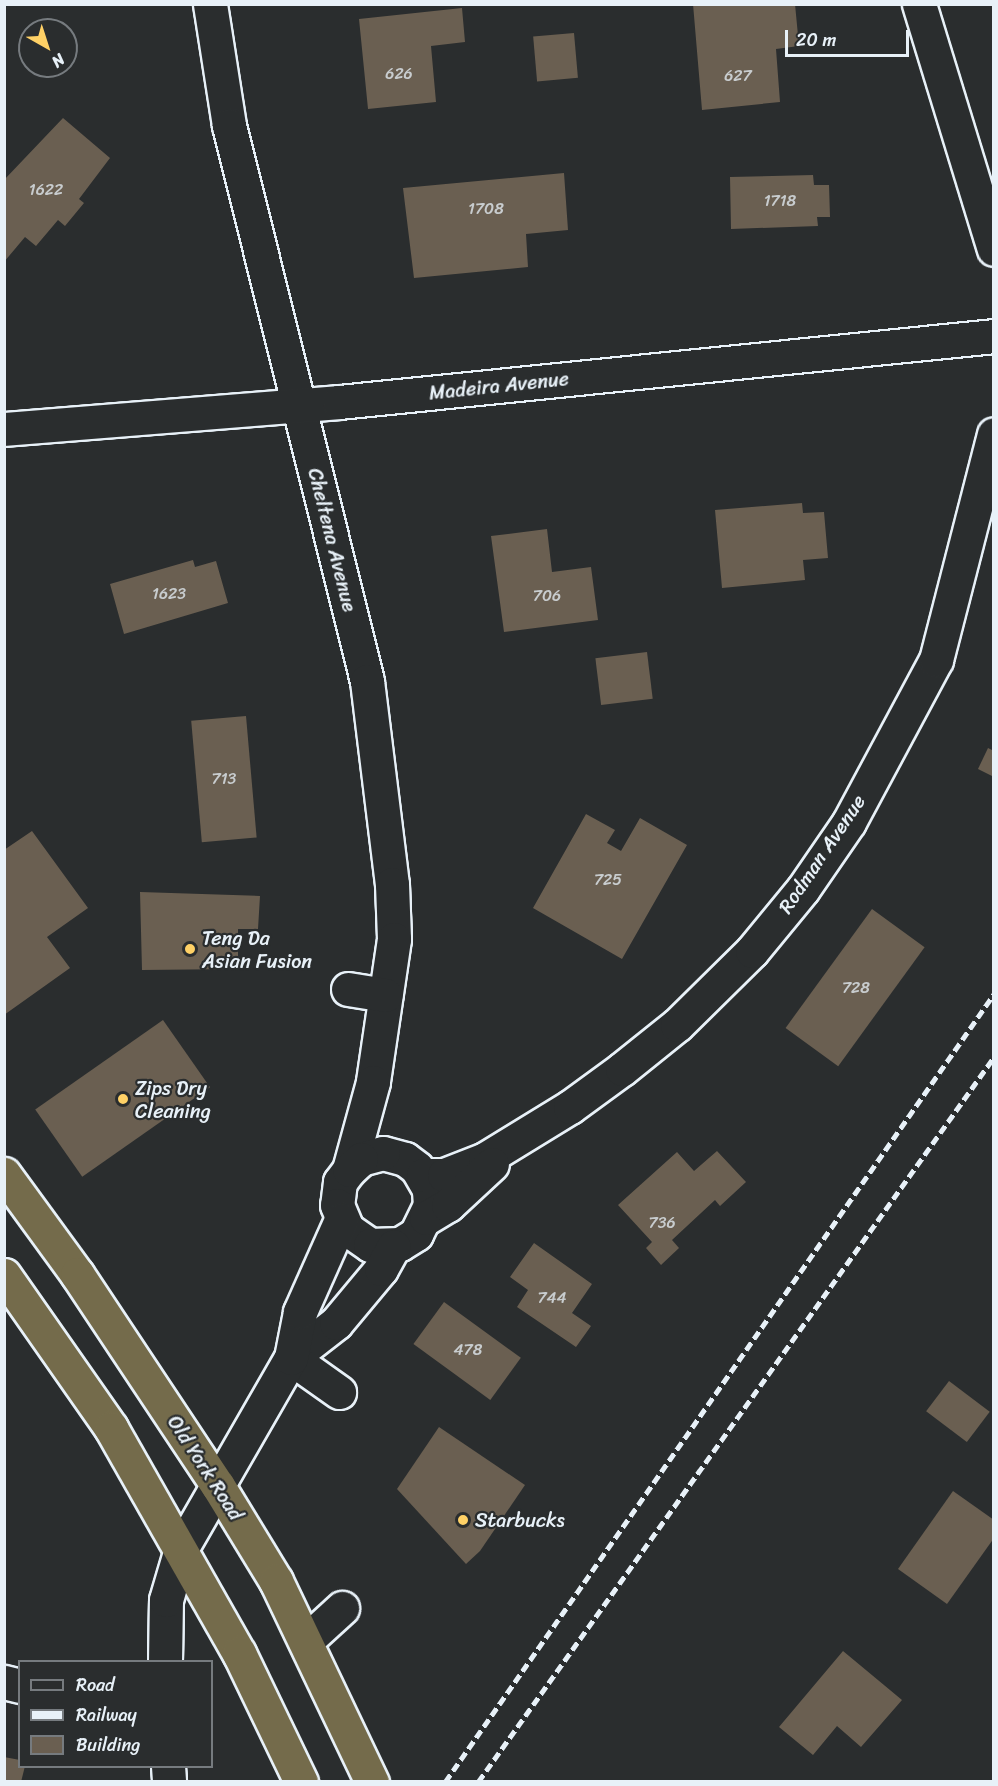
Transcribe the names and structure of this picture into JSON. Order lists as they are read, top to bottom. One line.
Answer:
{"streets":{"highway":["Old York Road"],"street":["Madeira Avenue","Cheltena Avenue","Rodman Avenue"]},"crossings":[["Madeira Avenue","Cheltena Avenue"],["Cheltena Avenue","Rodman Avenue"],["Cheltena Avenue","Old York Road"]],"places":["Teng Da Asian Fusion","Zips Dry Cleaning","Starbucks"],"house_numbers":["626","627","1622","1718","1708","1623","706","713","725","728","736","744","478"],"legend":["Road","Railway","Building"],"scale_bar":"20 m","north":"bottom right"}
